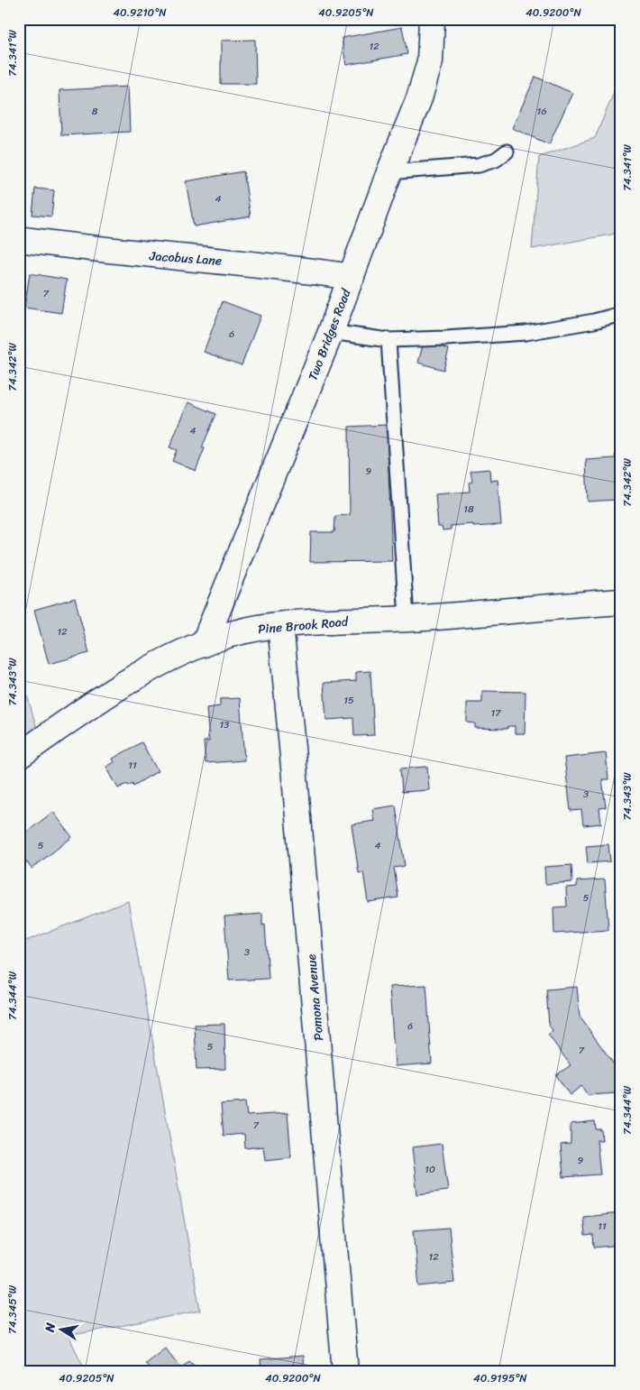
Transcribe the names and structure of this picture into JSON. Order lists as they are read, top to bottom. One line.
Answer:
{"streets":{"street":["Jacobus Lane","Two Bridges Road","Pine Brook Road","Pomona Avenue"]},"crossings":[["Jacobus Lane","Two Bridges Road"],["Two Bridges Road","Pine Brook Road"],["Pine Brook Road","Pomona Avenue"]],"house_numbers":["12","8","16","4","7","6","4","9","18","12","15","17","13","11","3","5","4","5","3","6","5","7","7","9","10","11","12"],"north":"left","coordinates":["40.9210°N","40.9205°N","40.9200°N","74.341°W","74.342°W","74.343°W","74.344°W","74.345°W","40.9195°N"]}
